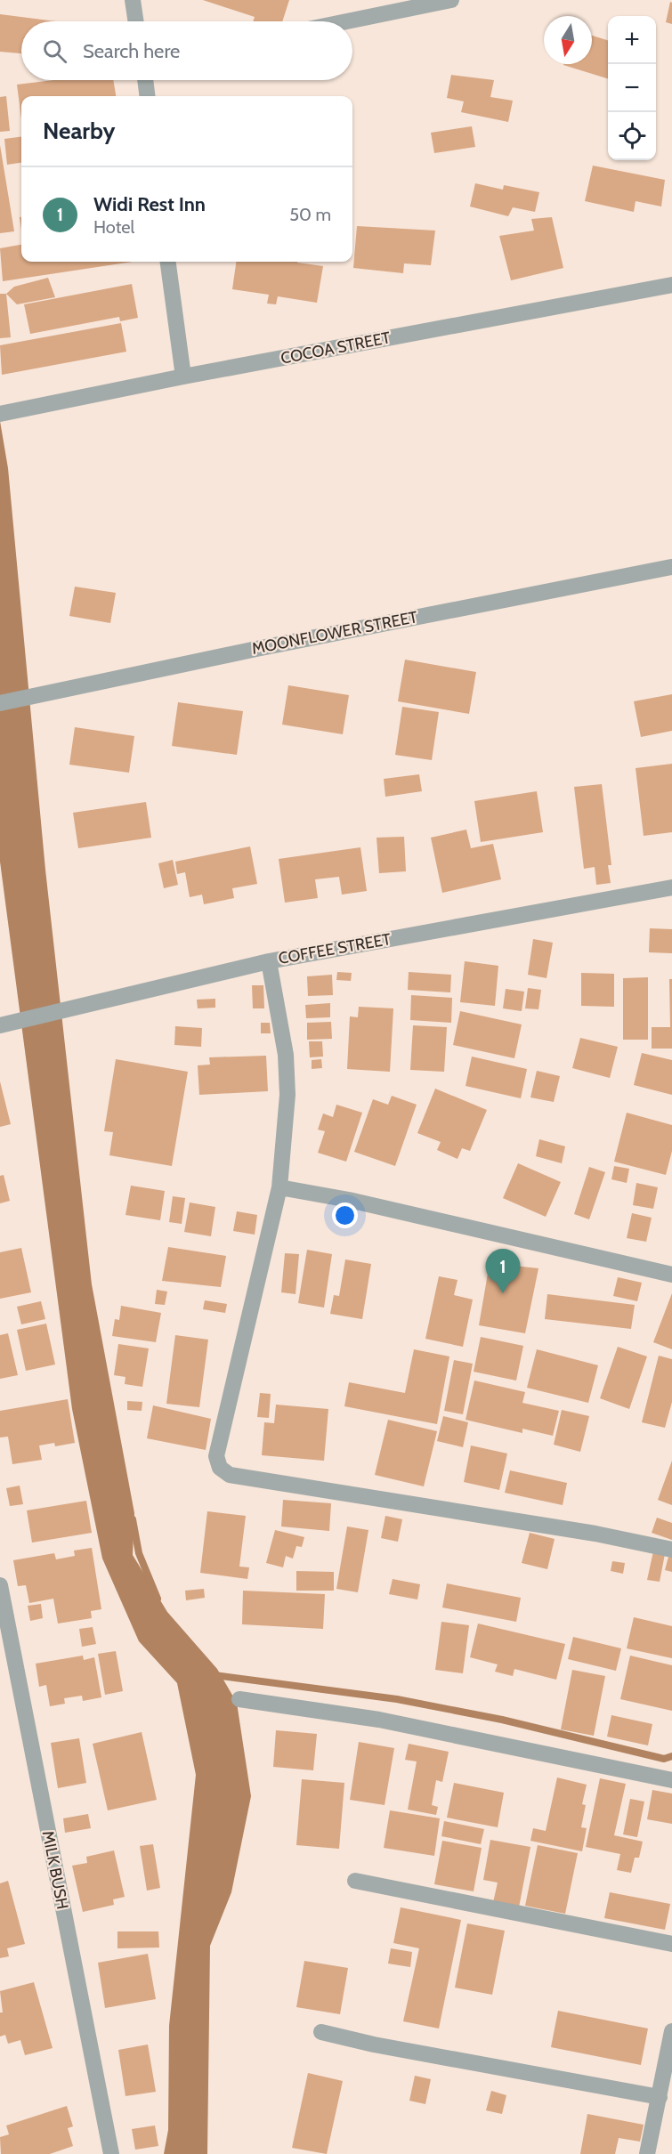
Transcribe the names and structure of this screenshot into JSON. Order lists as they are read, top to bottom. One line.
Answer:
{"streets":{"street":["COCOA STREET","MOONFLOWER STREET","COFFEE STREET","MILK BUSH"]},"north":"bottom","page":{"map_buttons":["+","−"],"search":"Search here","heading":"Nearby","list":[{"mark":"1","name":"Widi Rest Inn","note":"Hotel","value":"50 m"}],"pins":"1"}}
